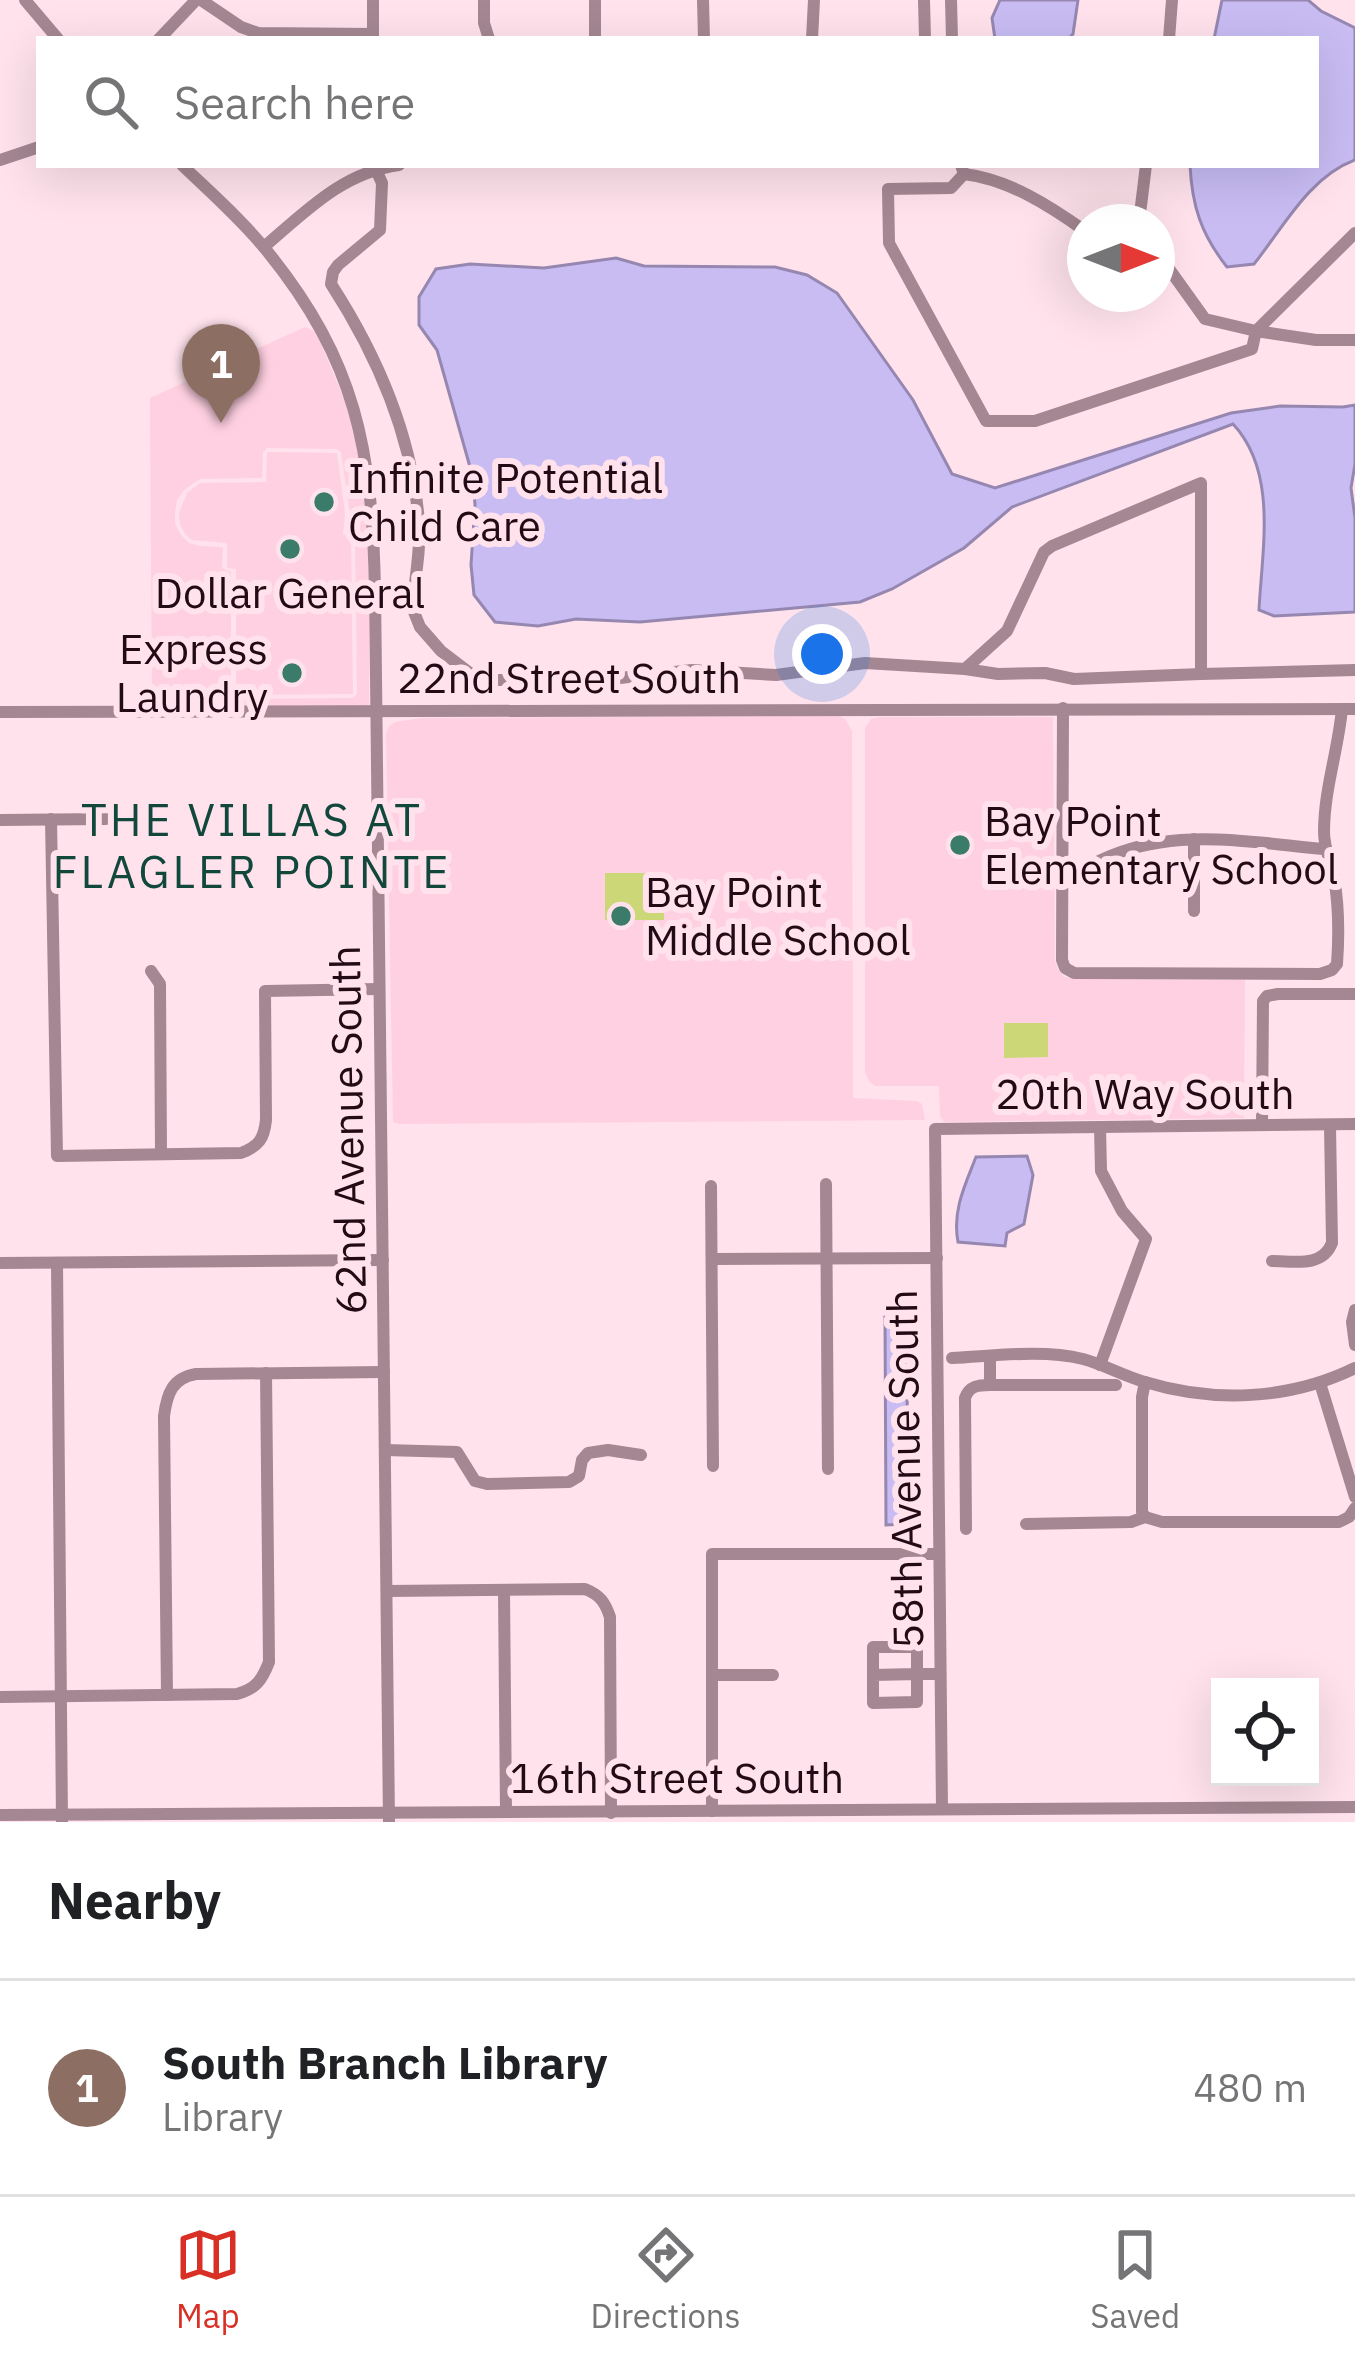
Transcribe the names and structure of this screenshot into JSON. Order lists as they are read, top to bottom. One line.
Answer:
{"streets":{"street":["22nd Street South","20th Way South","62nd Avenue South","58th Avenue South","16th Street South"]},"crossings":[["22nd Street South","62nd Avenue South"],["20th Way South","58th Avenue South"],["62nd Avenue South","16th Street South"],["58th Avenue South","16th Street South"]],"districts":["THE VILLAS AT FLAGLER POINTE"],"places":["Infinite Potential Child Care","Dollar General","Express Laundry","Bay Point Elementary School","Bay Point Middle School"],"north":"right","page":{"search":"Search here","pins":"1","heading":"Nearby","list":[{"mark":"1","name":"South Branch Library","note":"Library","value":"480 m"}],"nav":["Map","Directions","Saved"]}}
